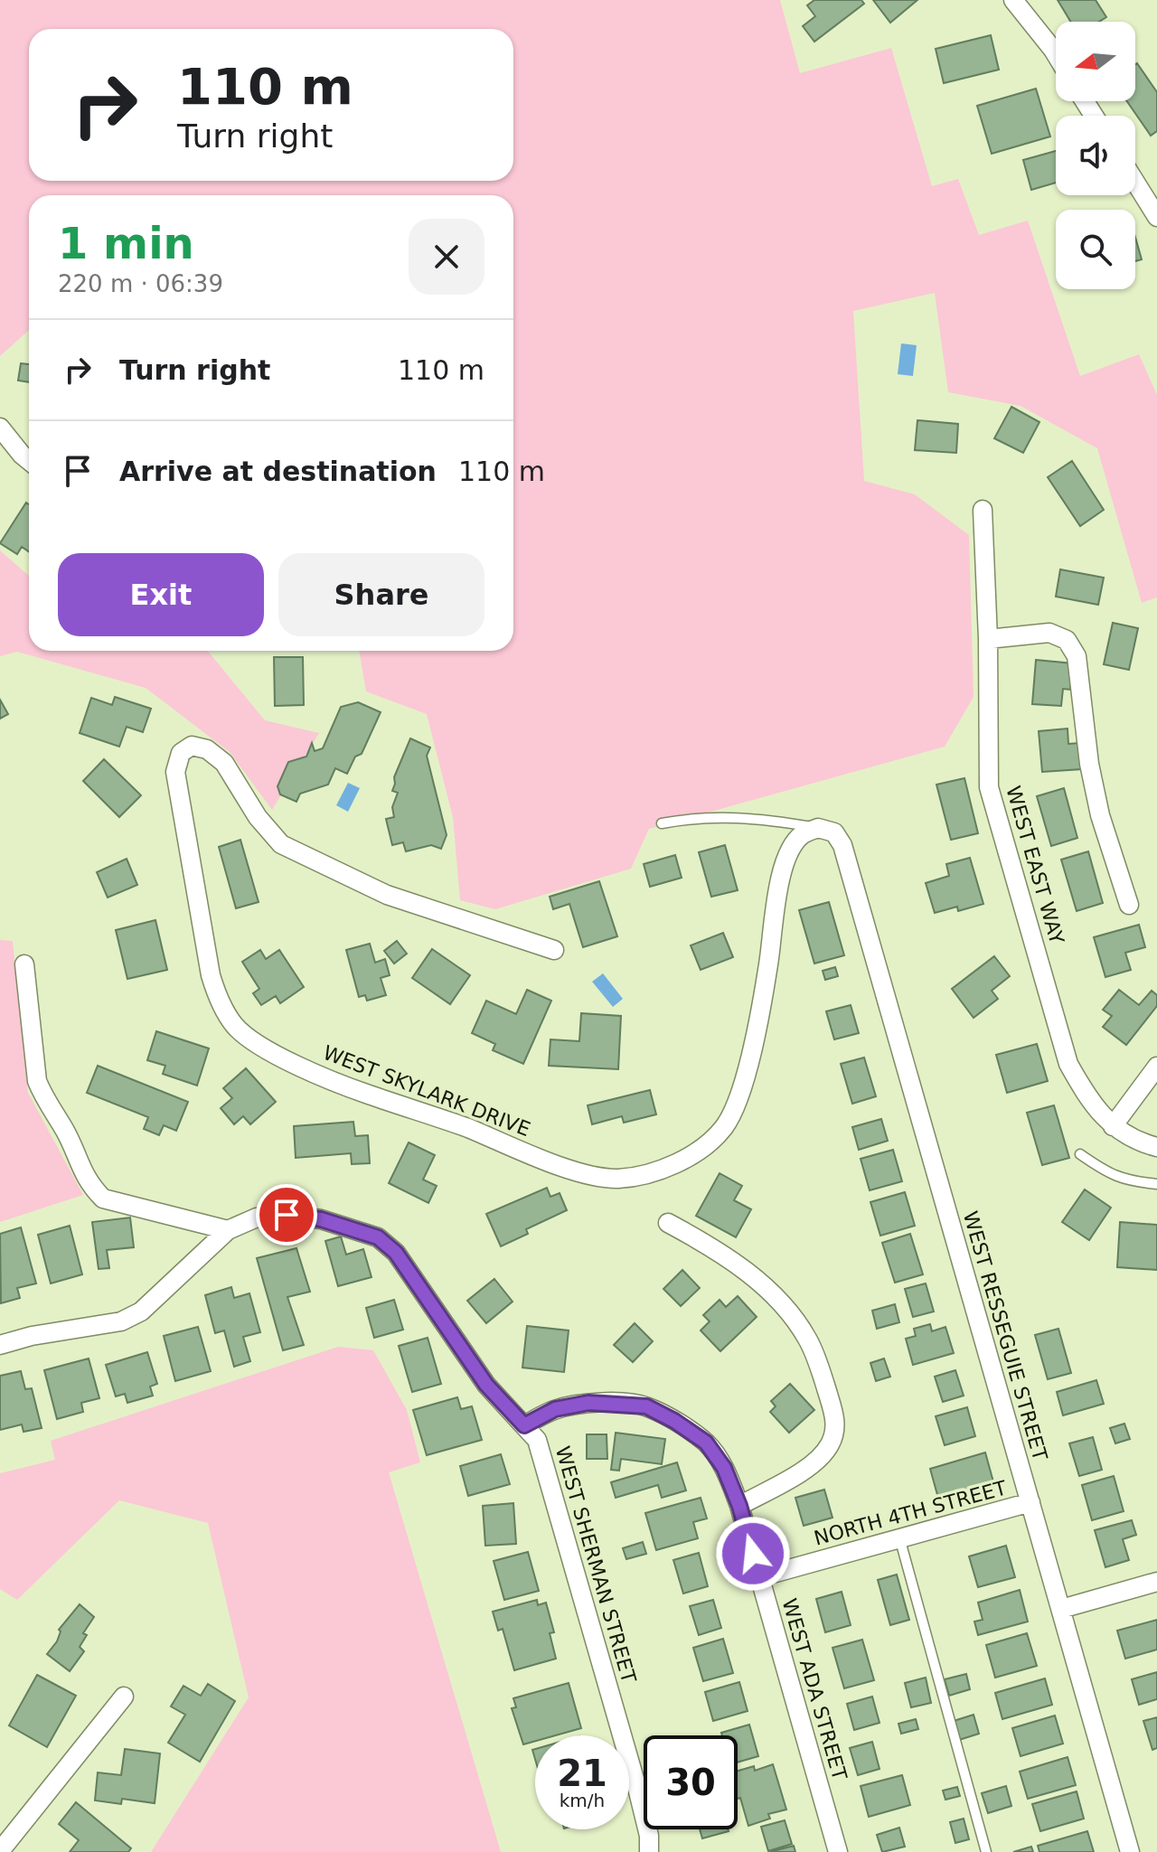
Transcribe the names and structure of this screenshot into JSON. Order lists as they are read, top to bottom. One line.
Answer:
{"streets":{"street":["WEST EAST WAY","WEST SKYLARK DRIVE","WEST RESSEGUIE STREET","NORTH 4TH STREET","WEST SHERMAN STREET","WEST ADA STREET"]},"crossings":[["WEST SKYLARK DRIVE","WEST RESSEGUIE STREET"],["WEST RESSEGUIE STREET","NORTH 4TH STREET"],["NORTH 4TH STREET","WEST ADA STREET"],["WEST SHERMAN STREET","WEST ADA STREET"]],"north":"left","page":{"turn":["110 m","Turn right"],"heading":["1 min","220 m · 06:39"],"list":[{"name":"Turn right","value":"110 m"},{"name":"Arrive at destination","value":"110 m"}],"buttons":["Exit","Share"],"speed":"21 km/h","limit":"30"}}
